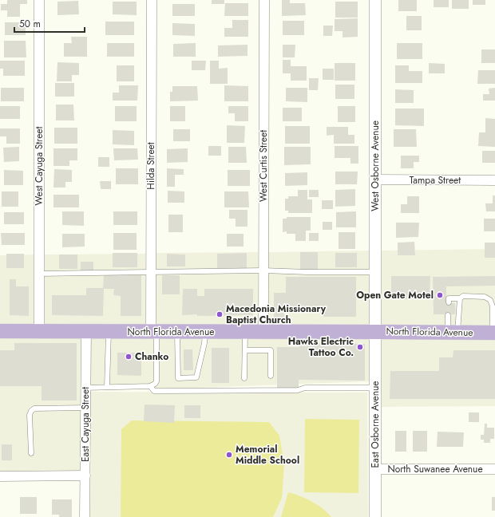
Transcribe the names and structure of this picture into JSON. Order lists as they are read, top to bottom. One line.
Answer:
{"streets":{"main road":["North Florida Avenue"],"street":["West Cayuga Street","Hilda Street","West Curtis Street","West Osborne Avenue","Tampa Street","East Cayuga Street","East Osborne Avenue","North Suwanee Avenue"]},"crossings":[["West Cayuga Street","North Florida Avenue"],["Hilda Street","North Florida Avenue"],["West Curtis Street","North Florida Avenue"],["West Osborne Avenue","Tampa Street"],["West Osborne Avenue","North Florida Avenue"],["West Osborne Avenue","East Osborne Avenue"],["North Florida Avenue","East Cayuga Street"],["North Florida Avenue","East Osborne Avenue"],["East Osborne Avenue","North Suwanee Avenue"]],"places":["Open Gate Motel","Macedonia Missionary Baptist Church","Hawks Electric Tattoo Co.","Chanko","Memorial Middle School"],"scale_bar":"50 m"}
